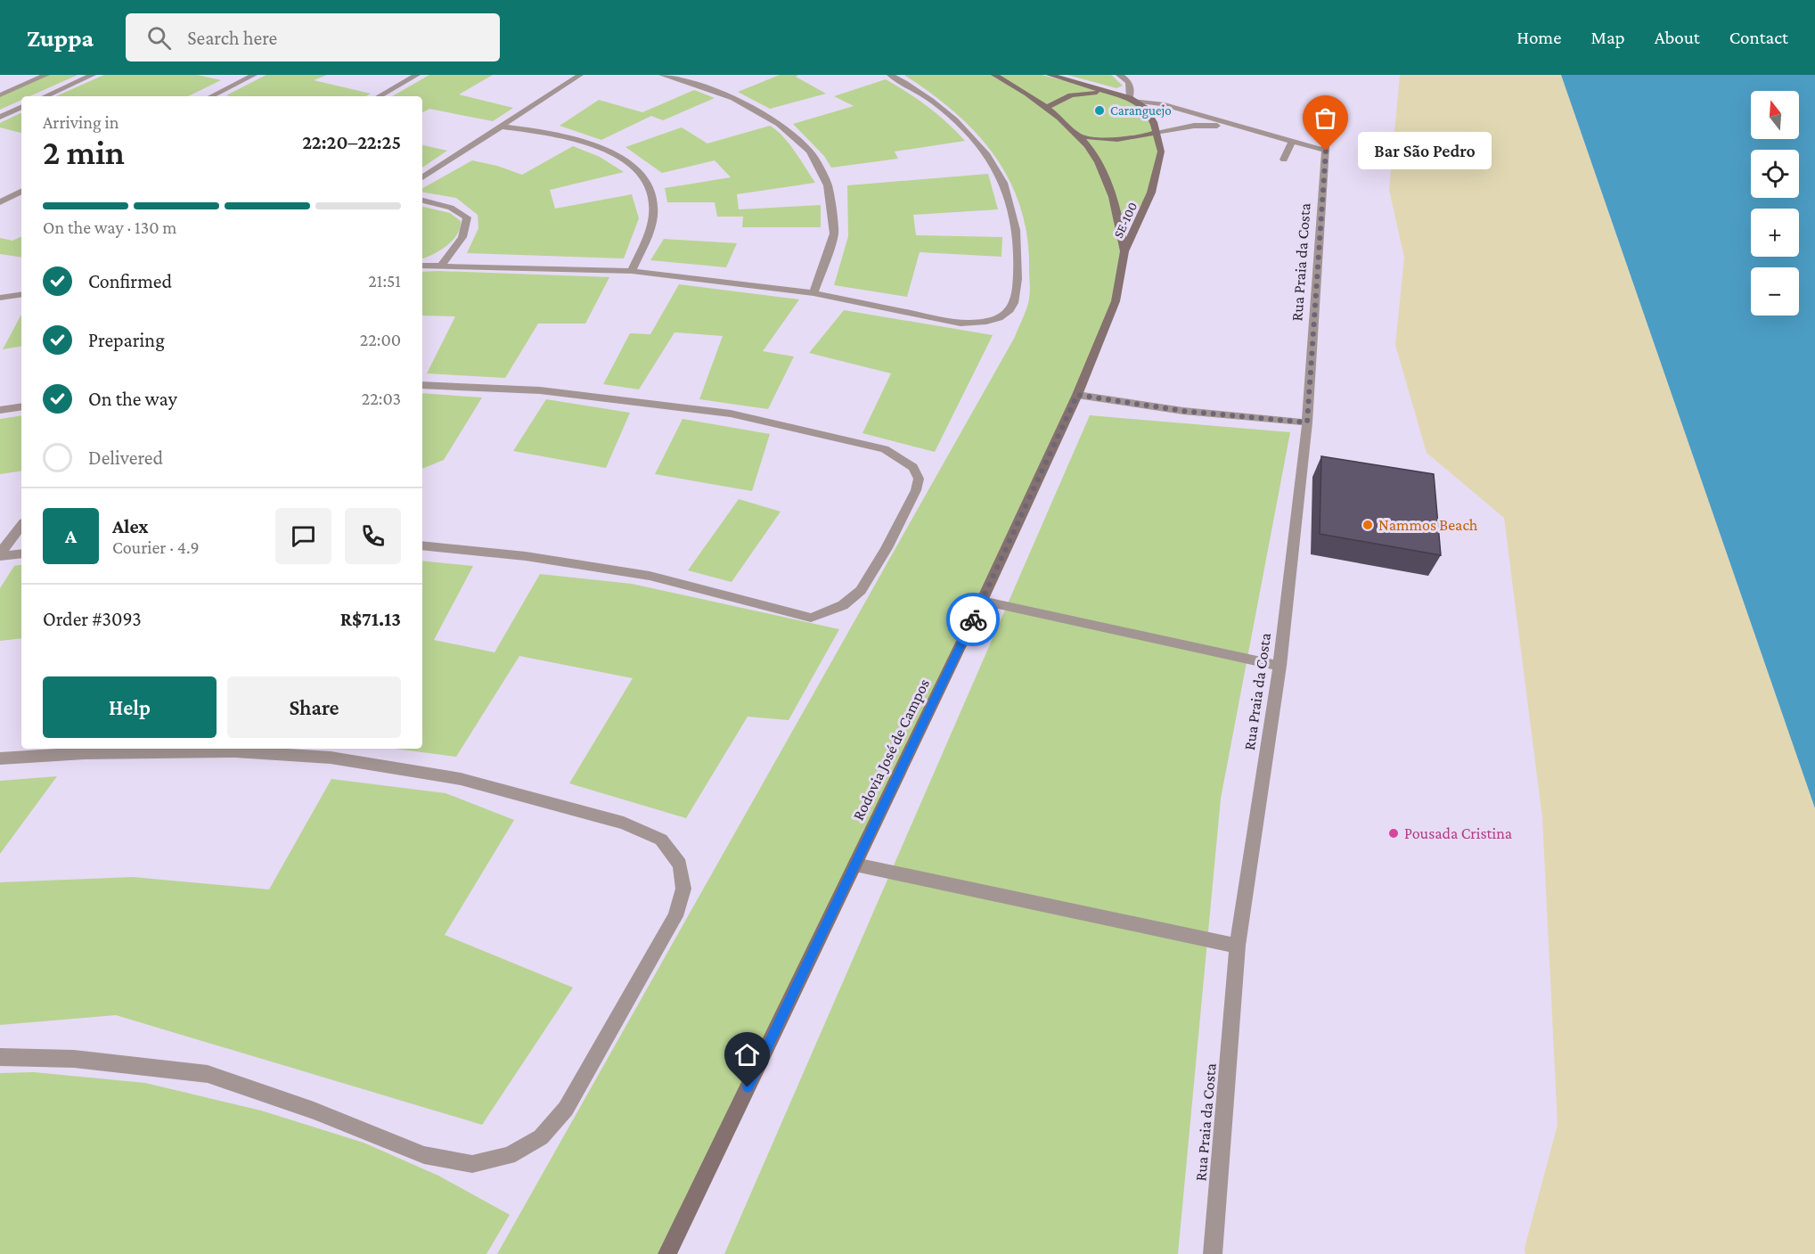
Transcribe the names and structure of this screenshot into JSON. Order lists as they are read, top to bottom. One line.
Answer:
{"streets":{"main road":["SE-100","Rodovia José de Campos"],"street":["Rua Praia da Costa"]},"crossings":[["SE-100","Rodovia José de Campos"]],"places":["Caranguejo","Bar São Pedro","Nammos Beach","Pousada Cristina"],"north":"top","page":{"header":"Zuppa","search":"Search here","nav":["Home","Map","About","Contact"],"map_buttons":["+","−"],"heading":["2 min","Arriving in","22:20–22:25"],"panel":["Alex","Courier · 4.9","Order #3093","R$71.13"],"bubble":"Bar São Pedro","bar":"On the way · 130 m","list":[["Confirmed","21:51"],["Preparing","22:00"],["On the way","22:03"],"Delivered"],"round":"A","buttons":["Help","Share"]}}
